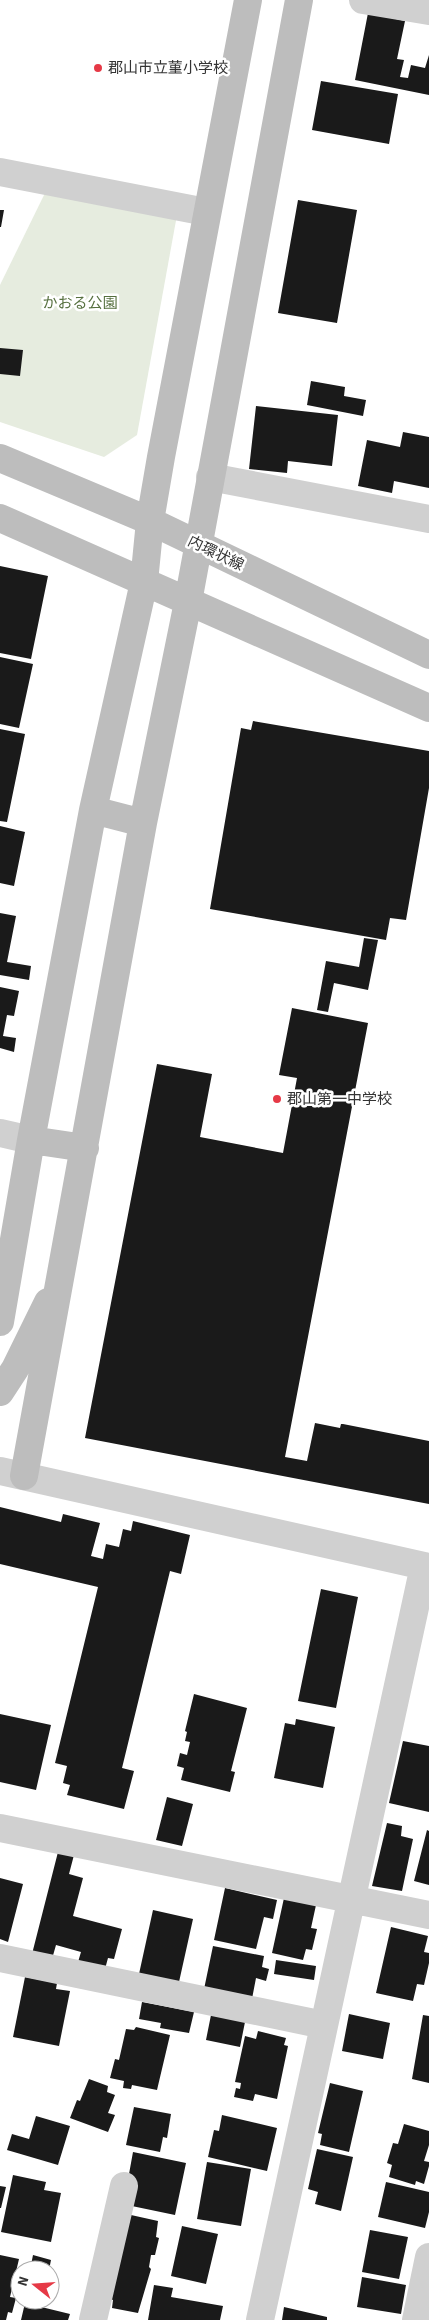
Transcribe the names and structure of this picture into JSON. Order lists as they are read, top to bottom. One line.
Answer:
{"streets":{"street":["内環状線"]},"parks":["かおる公園"],"places":["郡山市立菫小学校","郡山第一中学校"],"north":"left"}
